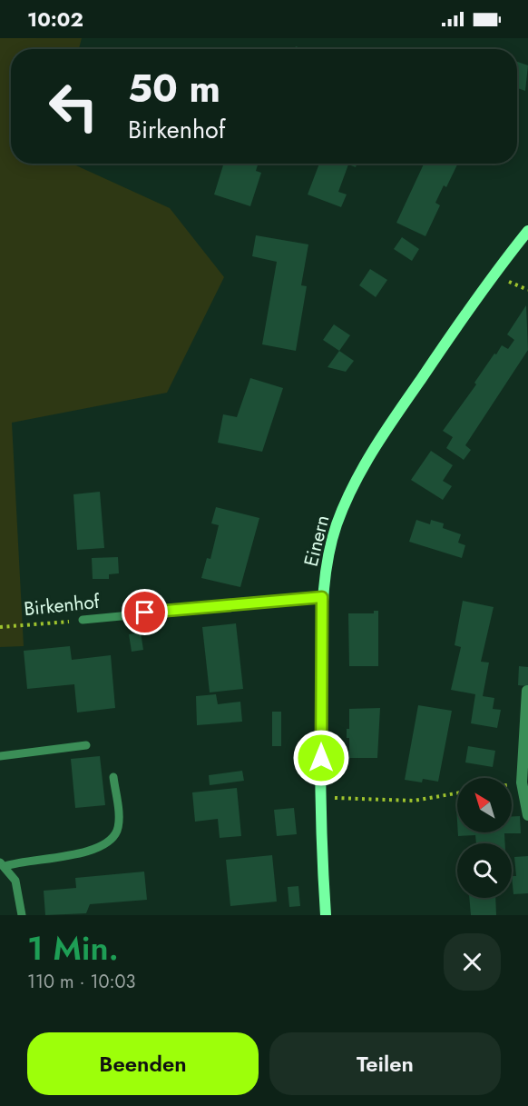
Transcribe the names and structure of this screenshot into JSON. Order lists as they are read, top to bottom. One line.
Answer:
{"streets":{"main road":["Einern"],"lane":["Birkenhof"]},"crossings":[["Einern","Birkenhof"]],"north":"top left","page":{"status":"10:02","turn":["50 m","Birkenhof"],"heading":["1 Min.","110 m · 10:03"],"buttons":["Beenden","Teilen"]}}
